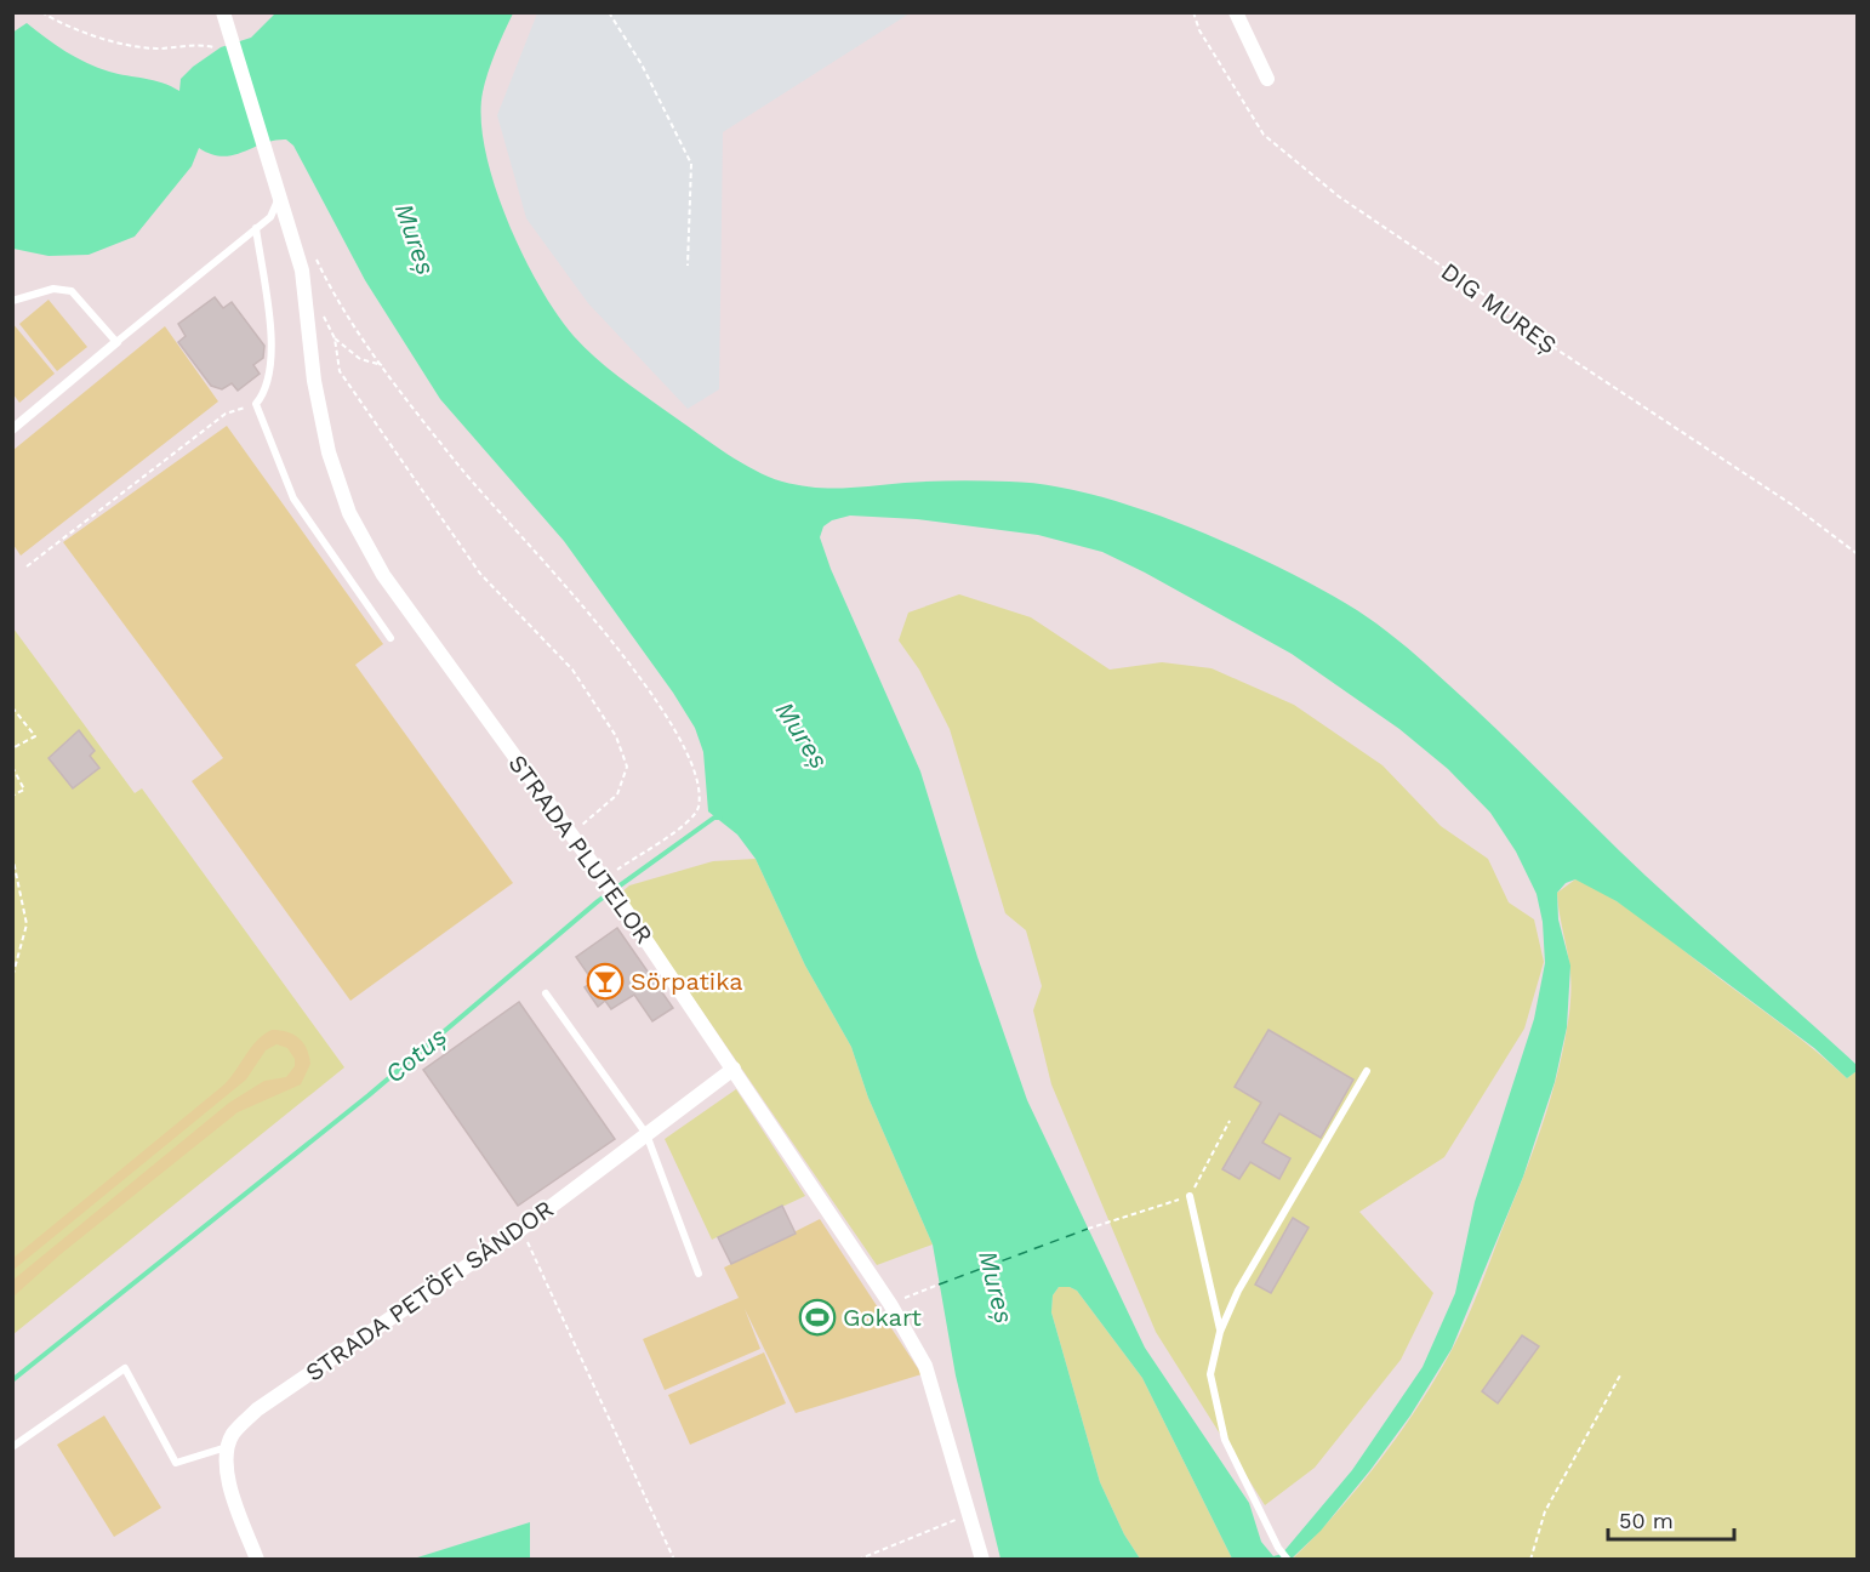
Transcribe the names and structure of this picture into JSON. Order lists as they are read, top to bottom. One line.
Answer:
{"streets":{"street":["STRADA PLUTELOR","STRADA PETÖFI SÁNDOR"],"path":["DIG MUREȘ"]},"crossings":[["STRADA PLUTELOR","STRADA PETÖFI SÁNDOR"]],"water":["Mureș","Cotuș"],"places":{"bar":["Sörpatika"],"sports":["Gokart"]},"scale_bar":"50 m"}
